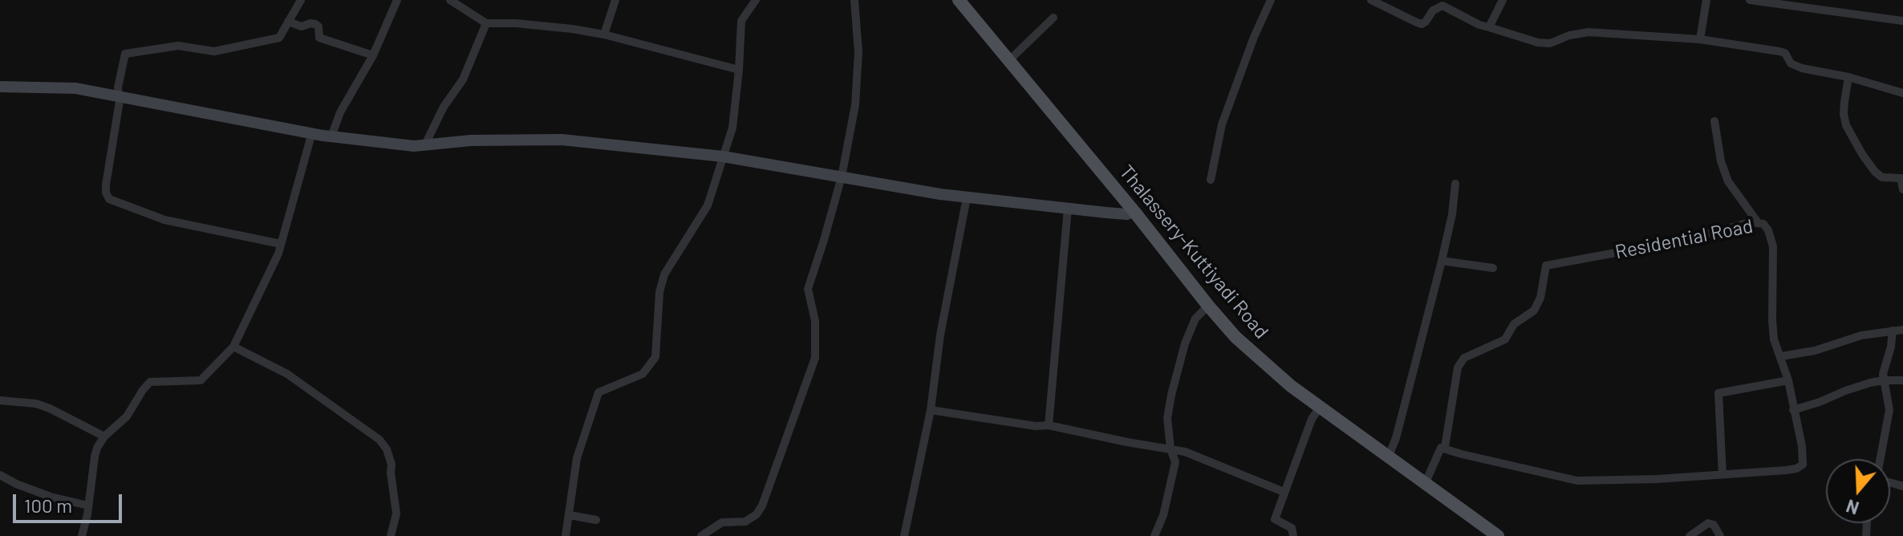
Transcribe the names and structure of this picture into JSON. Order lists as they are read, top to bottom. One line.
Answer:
{"streets":{"main road":["Thalassery-Kuttiyadi Road"],"street":["Residential Road"]},"scale_bar":"100 m","north":"bottom"}
